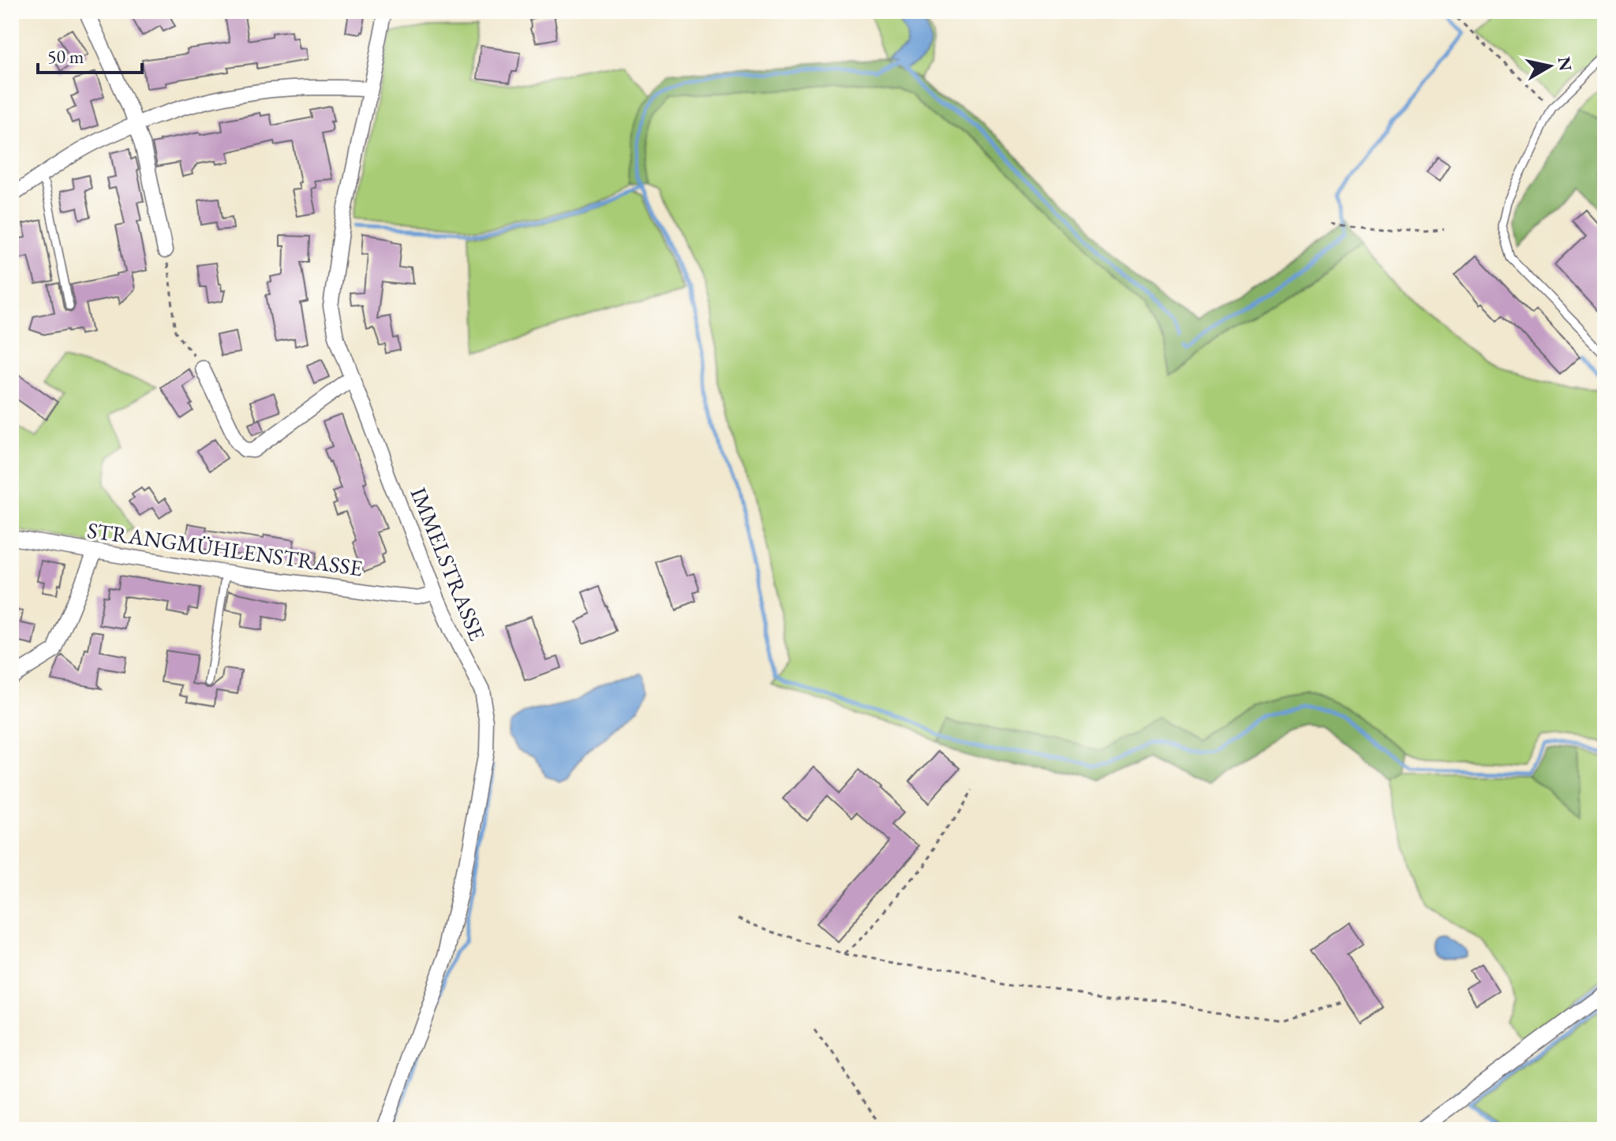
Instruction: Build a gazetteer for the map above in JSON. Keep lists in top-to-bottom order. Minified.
{"streets":{"street":["STRANGMÜHLENSTRASSE","IMMELSTRASSE"]},"crossings":[["STRANGMÜHLENSTRASSE","IMMELSTRASSE"]],"scale_bar":"50 m","north":"right"}
